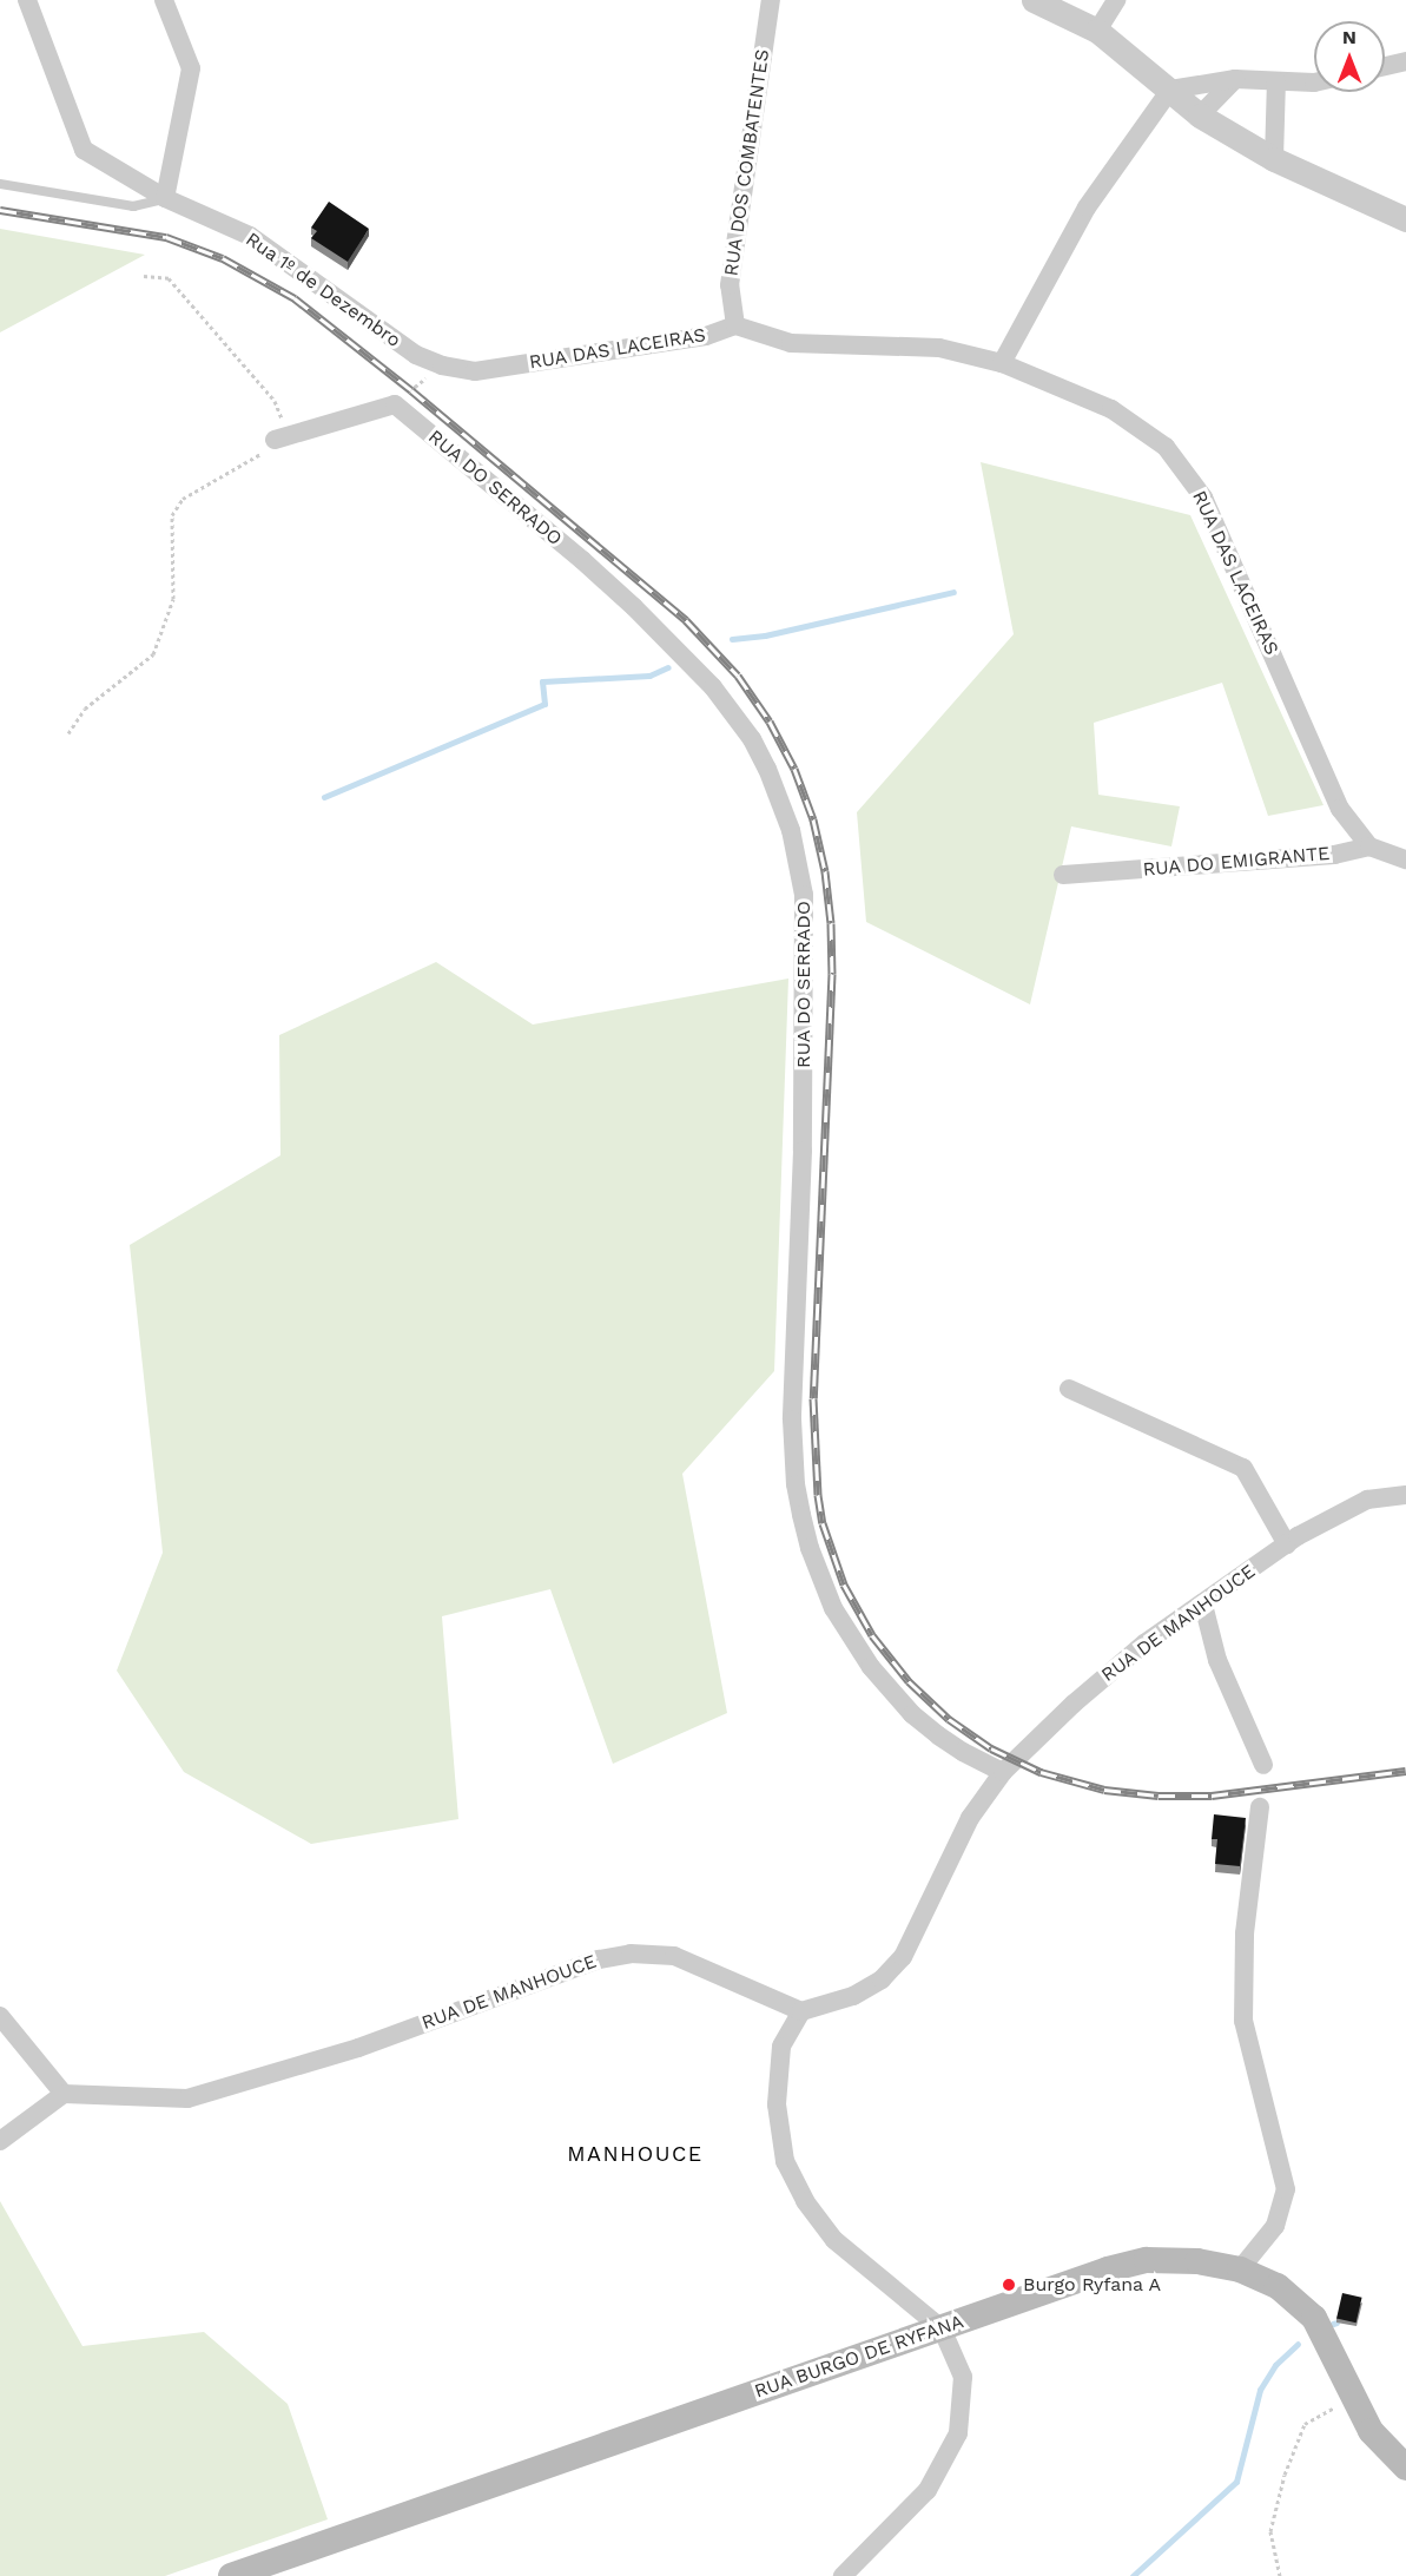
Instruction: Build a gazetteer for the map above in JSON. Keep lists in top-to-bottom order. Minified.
{"streets":{"main road":["RUA BURGO DE RYFANA"],"street":["RUA DOS COMBATENTES","Rua 1º de Dezembro","RUA DAS LACEIRAS","RUA DO SERRADO","RUA DO EMIGRANTE","RUA DE MANHOUCE"]},"crossings":[["RUA DOS COMBATENTES","RUA DAS LACEIRAS"],["Rua 1º de Dezembro","RUA DAS LACEIRAS"],["RUA DAS LACEIRAS","RUA DO EMIGRANTE"],["RUA DO SERRADO","RUA DE MANHOUCE"]],"districts":["MANHOUCE"],"places":["Burgo Ryfana A"],"north":"top"}
